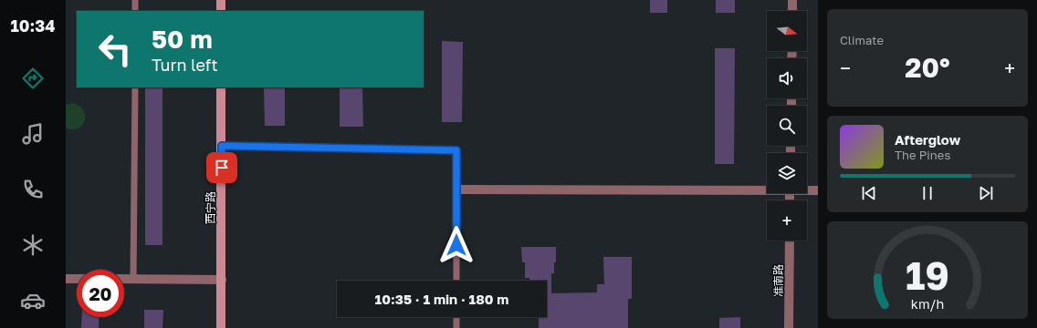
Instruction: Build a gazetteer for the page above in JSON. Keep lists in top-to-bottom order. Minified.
{"streets":{"street":["西宁路","准南路"]},"north":"right","page":{"tabs":"10:34","tile":"Climate","map_buttons":"+","turn":["50 m","Turn left"],"heat":["−","20°","+"],"song":["Afterglow","The Pines"],"limit":"20","trip":"10:35 · 1 min · 180 m","gauge":["19","km/h"]}}
